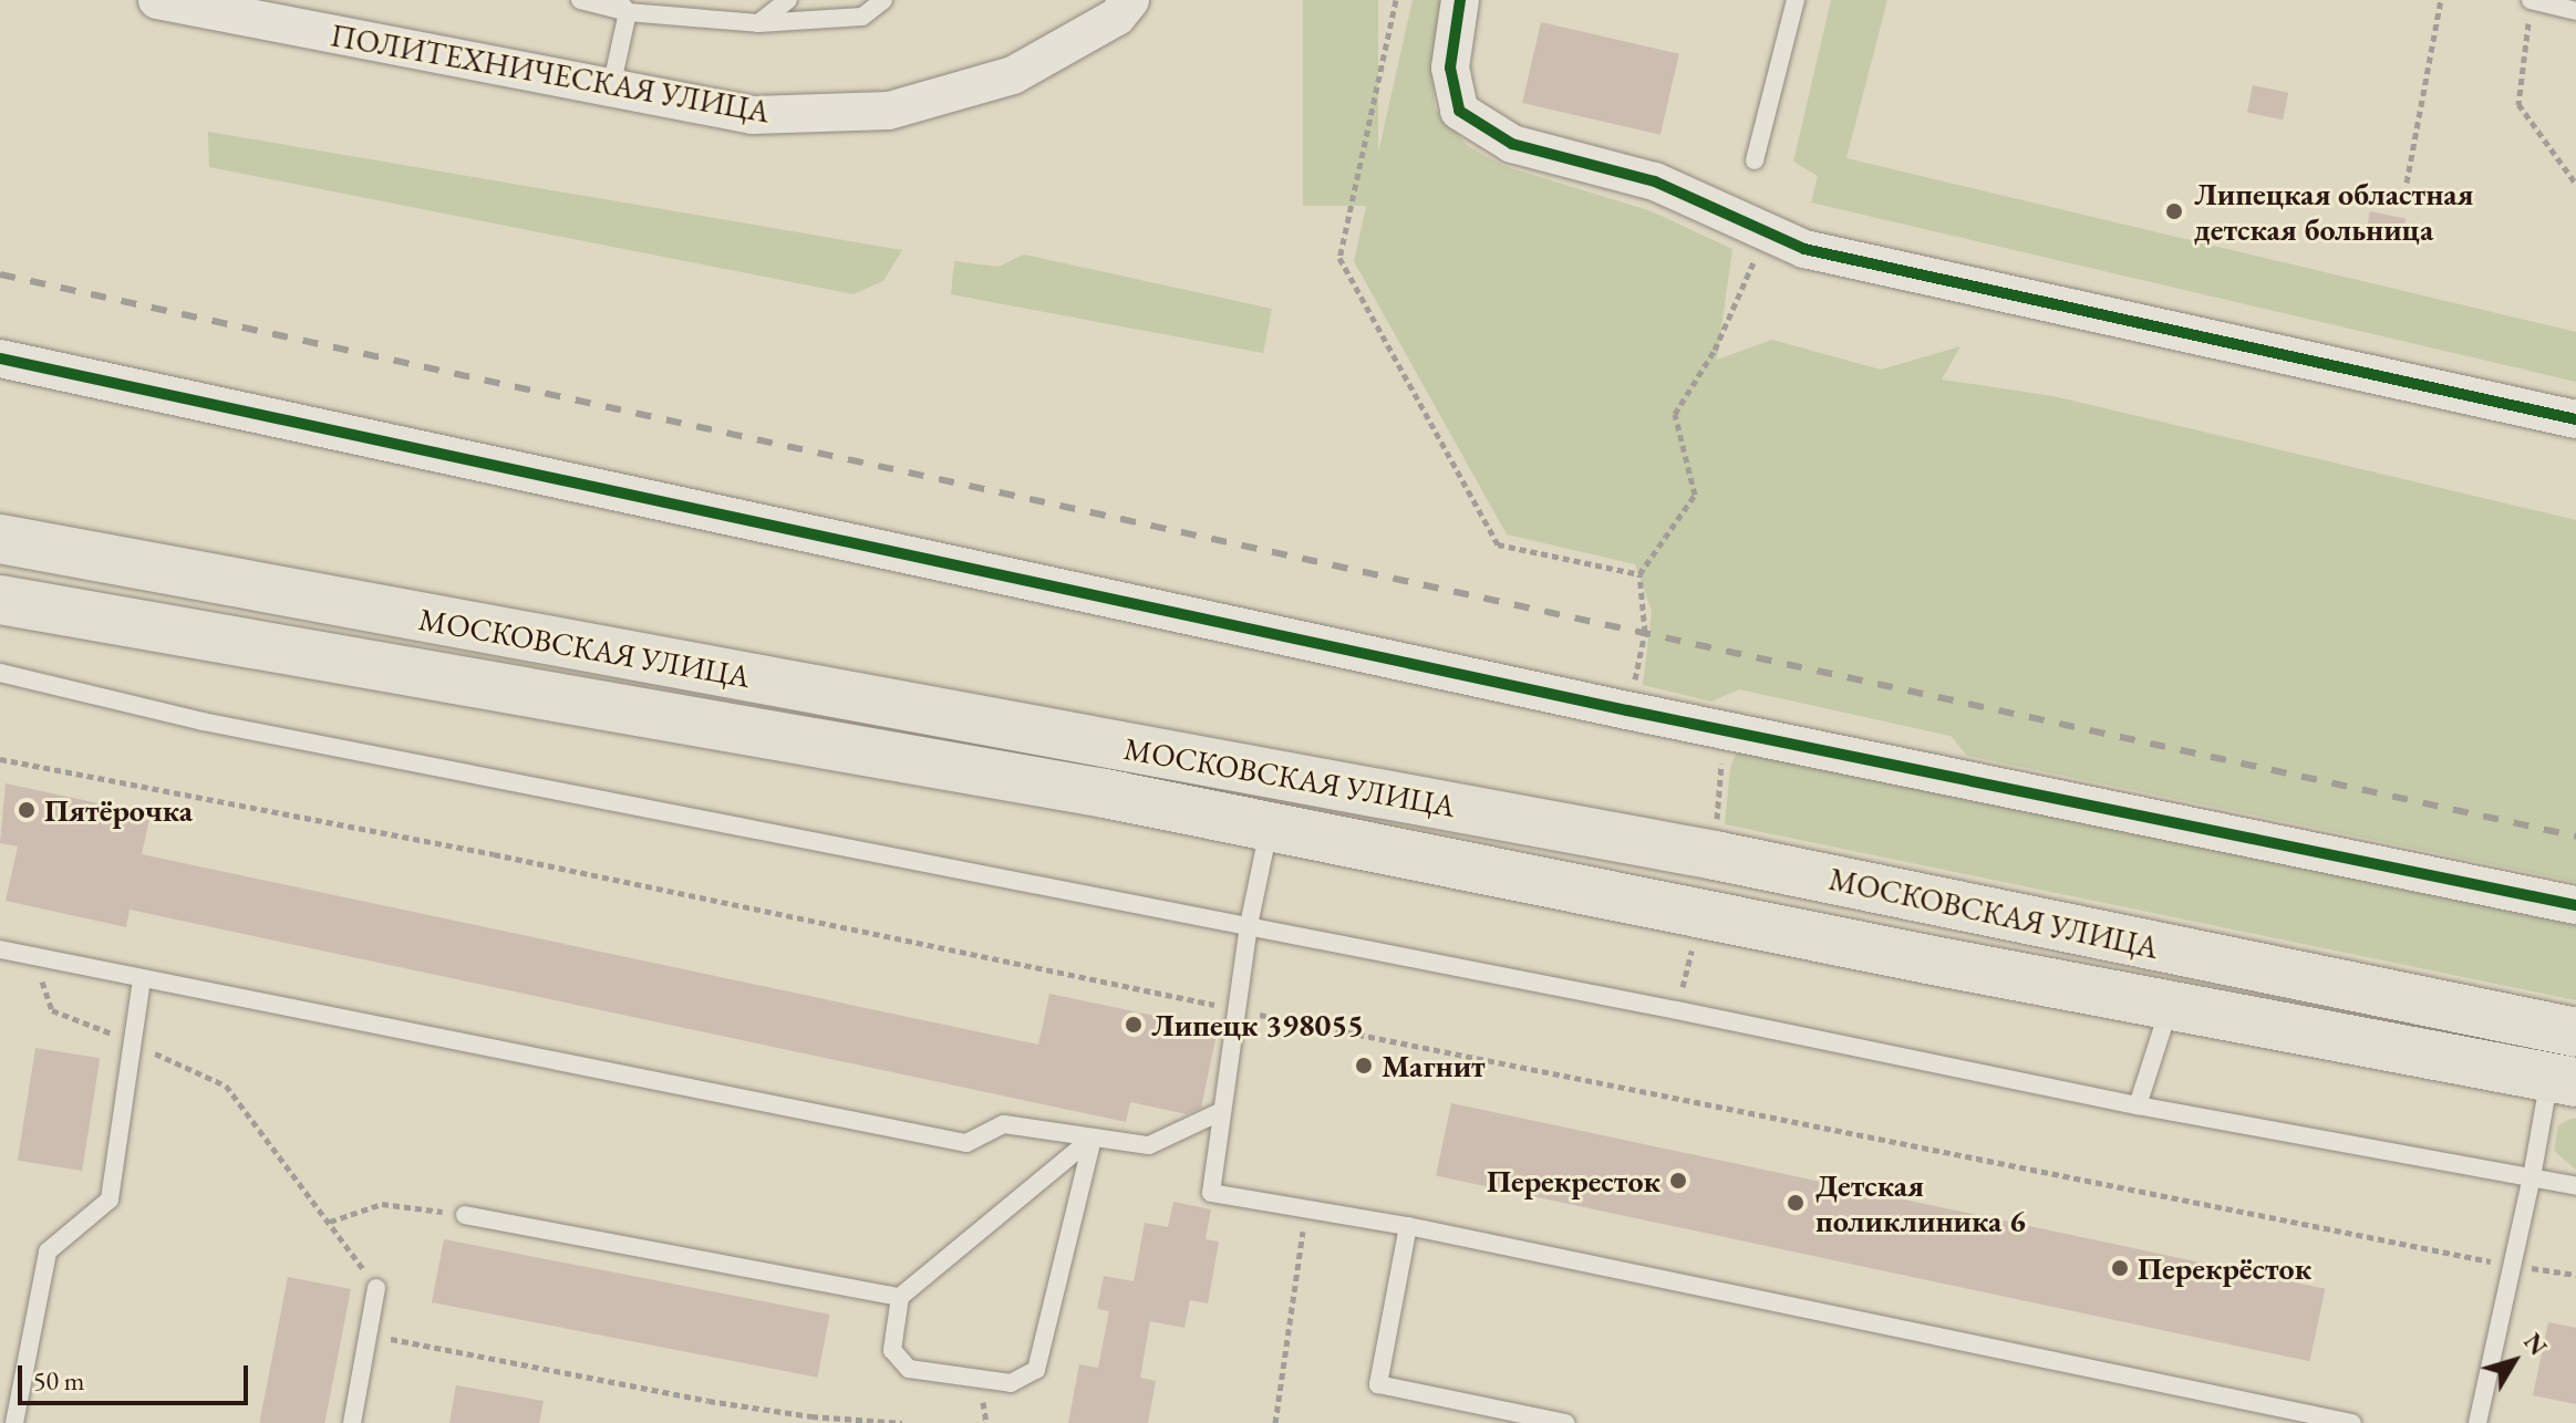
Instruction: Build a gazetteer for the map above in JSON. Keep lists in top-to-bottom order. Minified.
{"streets":{"main road":["МОСКОВСКАЯ УЛИЦА"],"street":["ПОЛИТЕХНИЧЕСКАЯ УЛИЦА"]},"places":["Липецкая областная детская больница","Пятёрочка","Липецк 398055","Магнит","Перекресток","Детская поликлиника 6","Перекрёсток"],"scale_bar":"50 m","north":"top right"}
